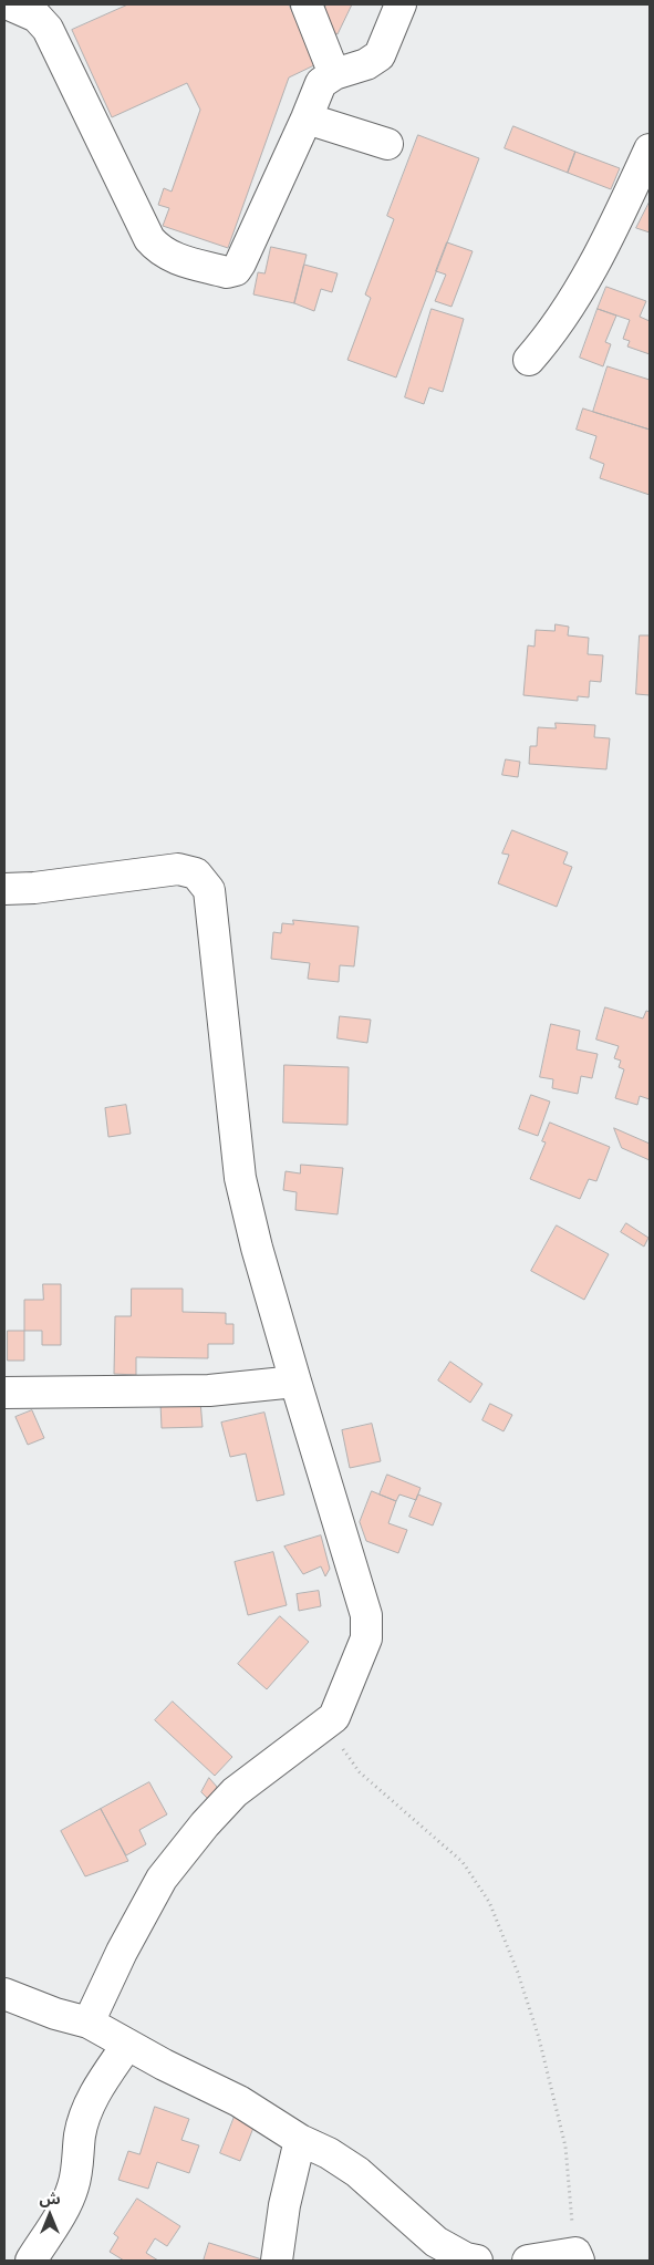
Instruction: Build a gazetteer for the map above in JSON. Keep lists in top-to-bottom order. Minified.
{"north":"top"}
